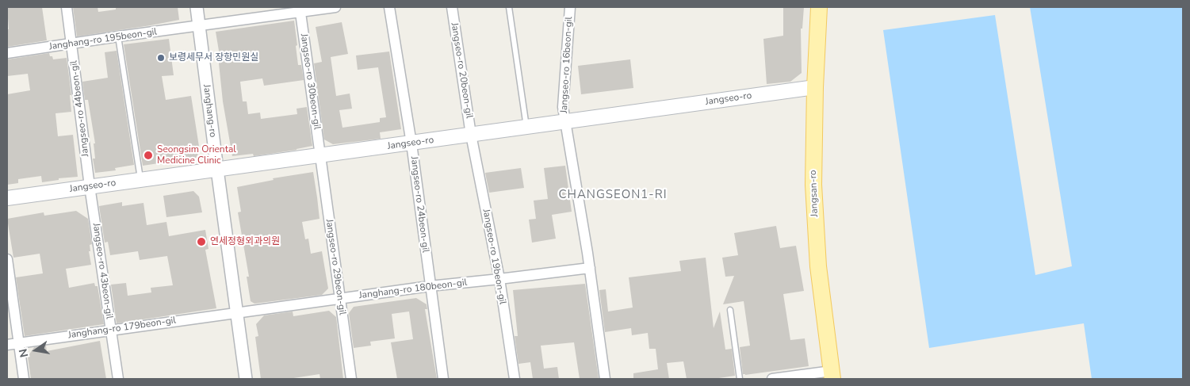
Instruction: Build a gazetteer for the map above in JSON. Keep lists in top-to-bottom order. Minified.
{"streets":{"main road":["Jangseo-ro","Jangsan-ro"],"street":["Janghang-ro 195beon-gil","Jangseo-ro 16beon-gil","Jangseo-ro 20beon-gil","Jangseo-ro 30beon-gil","Jangseo-ro 44beon-gil","Janghang-ro","Jangseo-ro 24beon-gil","Jangseo-ro 19beon-gil","Jangseo-ro 29beon-gil","Jangseo-ro 43beon-gil","Janghang-ro 180beon-gil","Janghang-ro 179beon-gil"]},"crossings":[["Janghang-ro 195beon-gil","Jangseo-ro 30beon-gil"],["Janghang-ro 195beon-gil","Jangseo-ro 44beon-gil"],["Janghang-ro 195beon-gil","Janghang-ro"],["Jangseo-ro 16beon-gil","Jangseo-ro"],["Jangseo-ro 16beon-gil","Janghang-ro 180beon-gil"],["Jangseo-ro 20beon-gil","Jangseo-ro"],["Jangseo-ro 20beon-gil","Jangseo-ro 19beon-gil"],["Jangseo-ro 30beon-gil","Jangseo-ro"],["Jangseo-ro 30beon-gil","Jangseo-ro 29beon-gil"],["Jangseo-ro","Jangseo-ro 44beon-gil"],["Jangseo-ro","Janghang-ro"],["Jangseo-ro","Jangsan-ro"],["Jangseo-ro","Jangseo-ro 24beon-gil"],["Jangseo-ro","Jangseo-ro 19beon-gil"],["Jangseo-ro","Jangseo-ro 29beon-gil"],["Jangseo-ro","Jangseo-ro 43beon-gil"],["Jangseo-ro 44beon-gil","Jangseo-ro 43beon-gil"],["Janghang-ro","Janghang-ro 180beon-gil"],["Janghang-ro","Janghang-ro 179beon-gil"],["Jangseo-ro 24beon-gil","Janghang-ro 180beon-gil"],["Jangseo-ro 19beon-gil","Janghang-ro 180beon-gil"],["Jangseo-ro 29beon-gil","Janghang-ro 180beon-gil"],["Jangseo-ro 43beon-gil","Janghang-ro 179beon-gil"],["Janghang-ro 180beon-gil","Janghang-ro 179beon-gil"]],"districts":["CHANGSEON1-RI"],"places":["보령세무서 장항민원실","Seongsim Oriental Medicine Clinic","연세정형외과의원"],"north":"left"}
